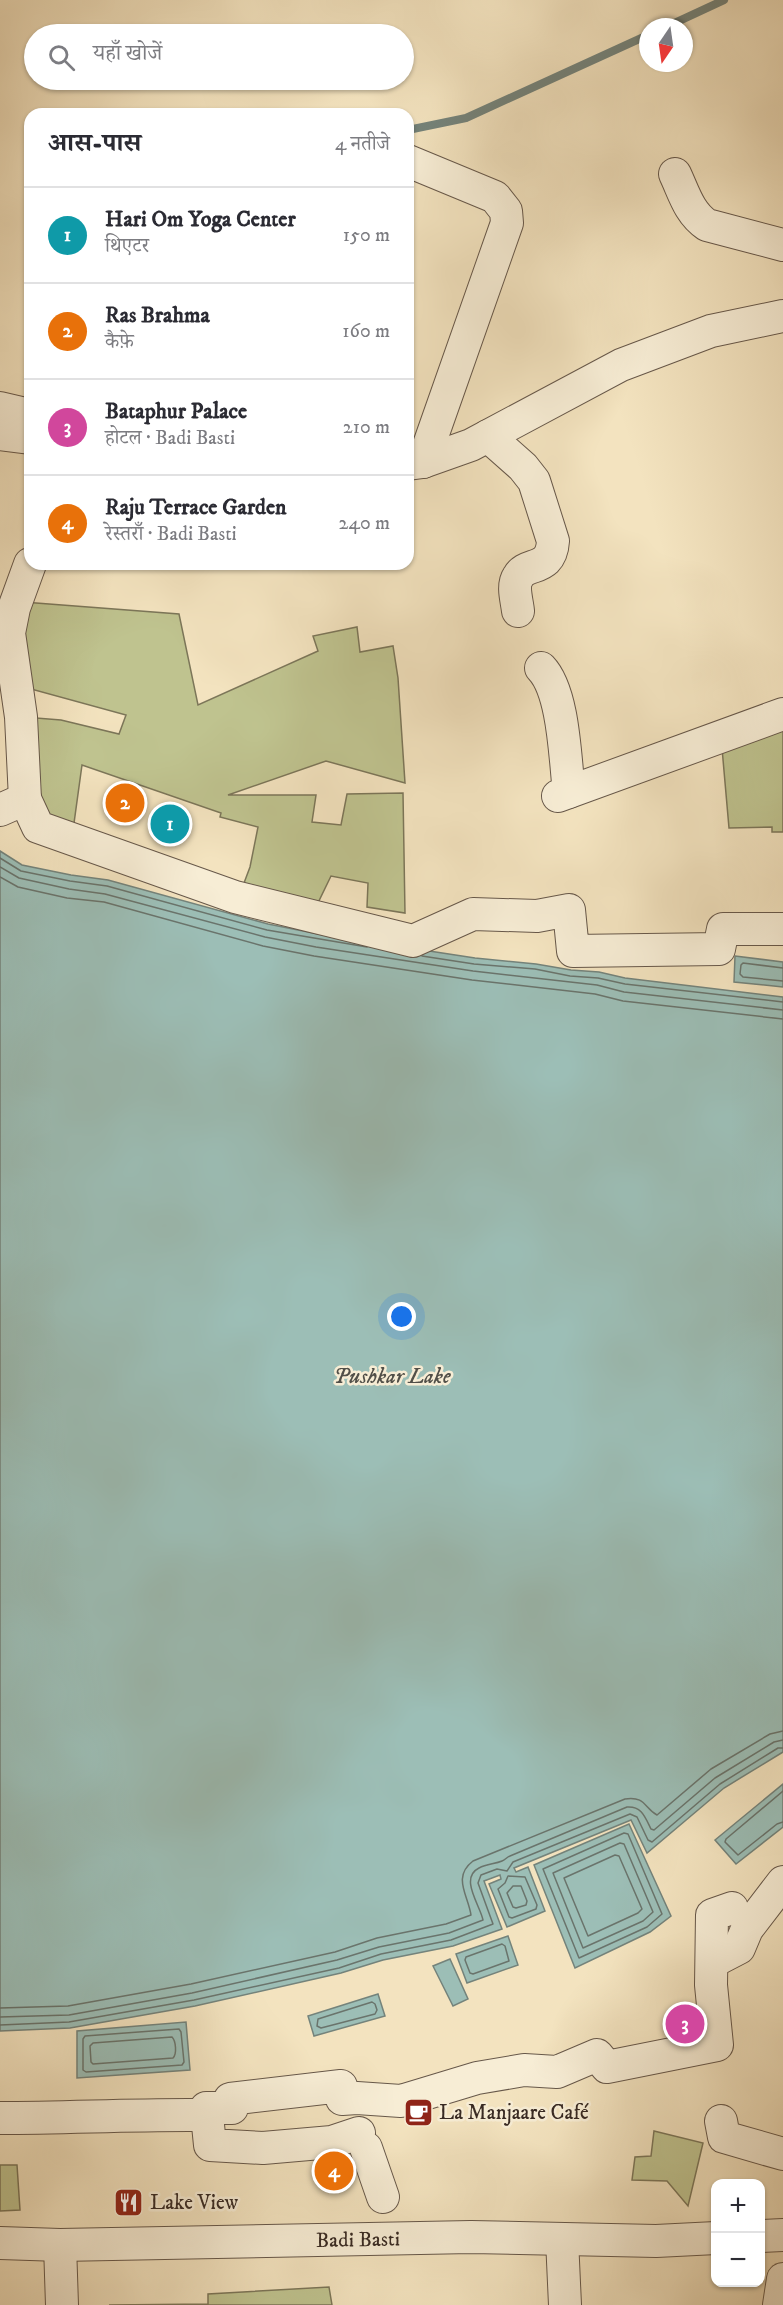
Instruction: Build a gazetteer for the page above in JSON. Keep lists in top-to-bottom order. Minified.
{"streets":{"street":["Badi Basti"]},"water":["Pushkar Lake"],"places":{"cafe":["La Manjaare Café"],"restaurant":["Lake View"]},"north":"bottom","page":{"search":"यहाँ खोजें","heading":["आस-पास","4 नतीजे"],"list":[{"mark":"1","name":"Hari Om Yoga Center","note":"थिएटर","value":"150 m"},{"mark":"2","name":"Ras Brahma","note":"कैफ़े","value":"160 m"},{"mark":"3","name":"Bataphur Palace","note":"होटल · Badi Basti","value":"210 m"},{"mark":"4","name":"Raju Terrace Garden","note":"रेस्तराँ · Badi Basti","value":"240 m"}],"pins":["2","1","3","4"],"map_buttons":["+","−"]}}
